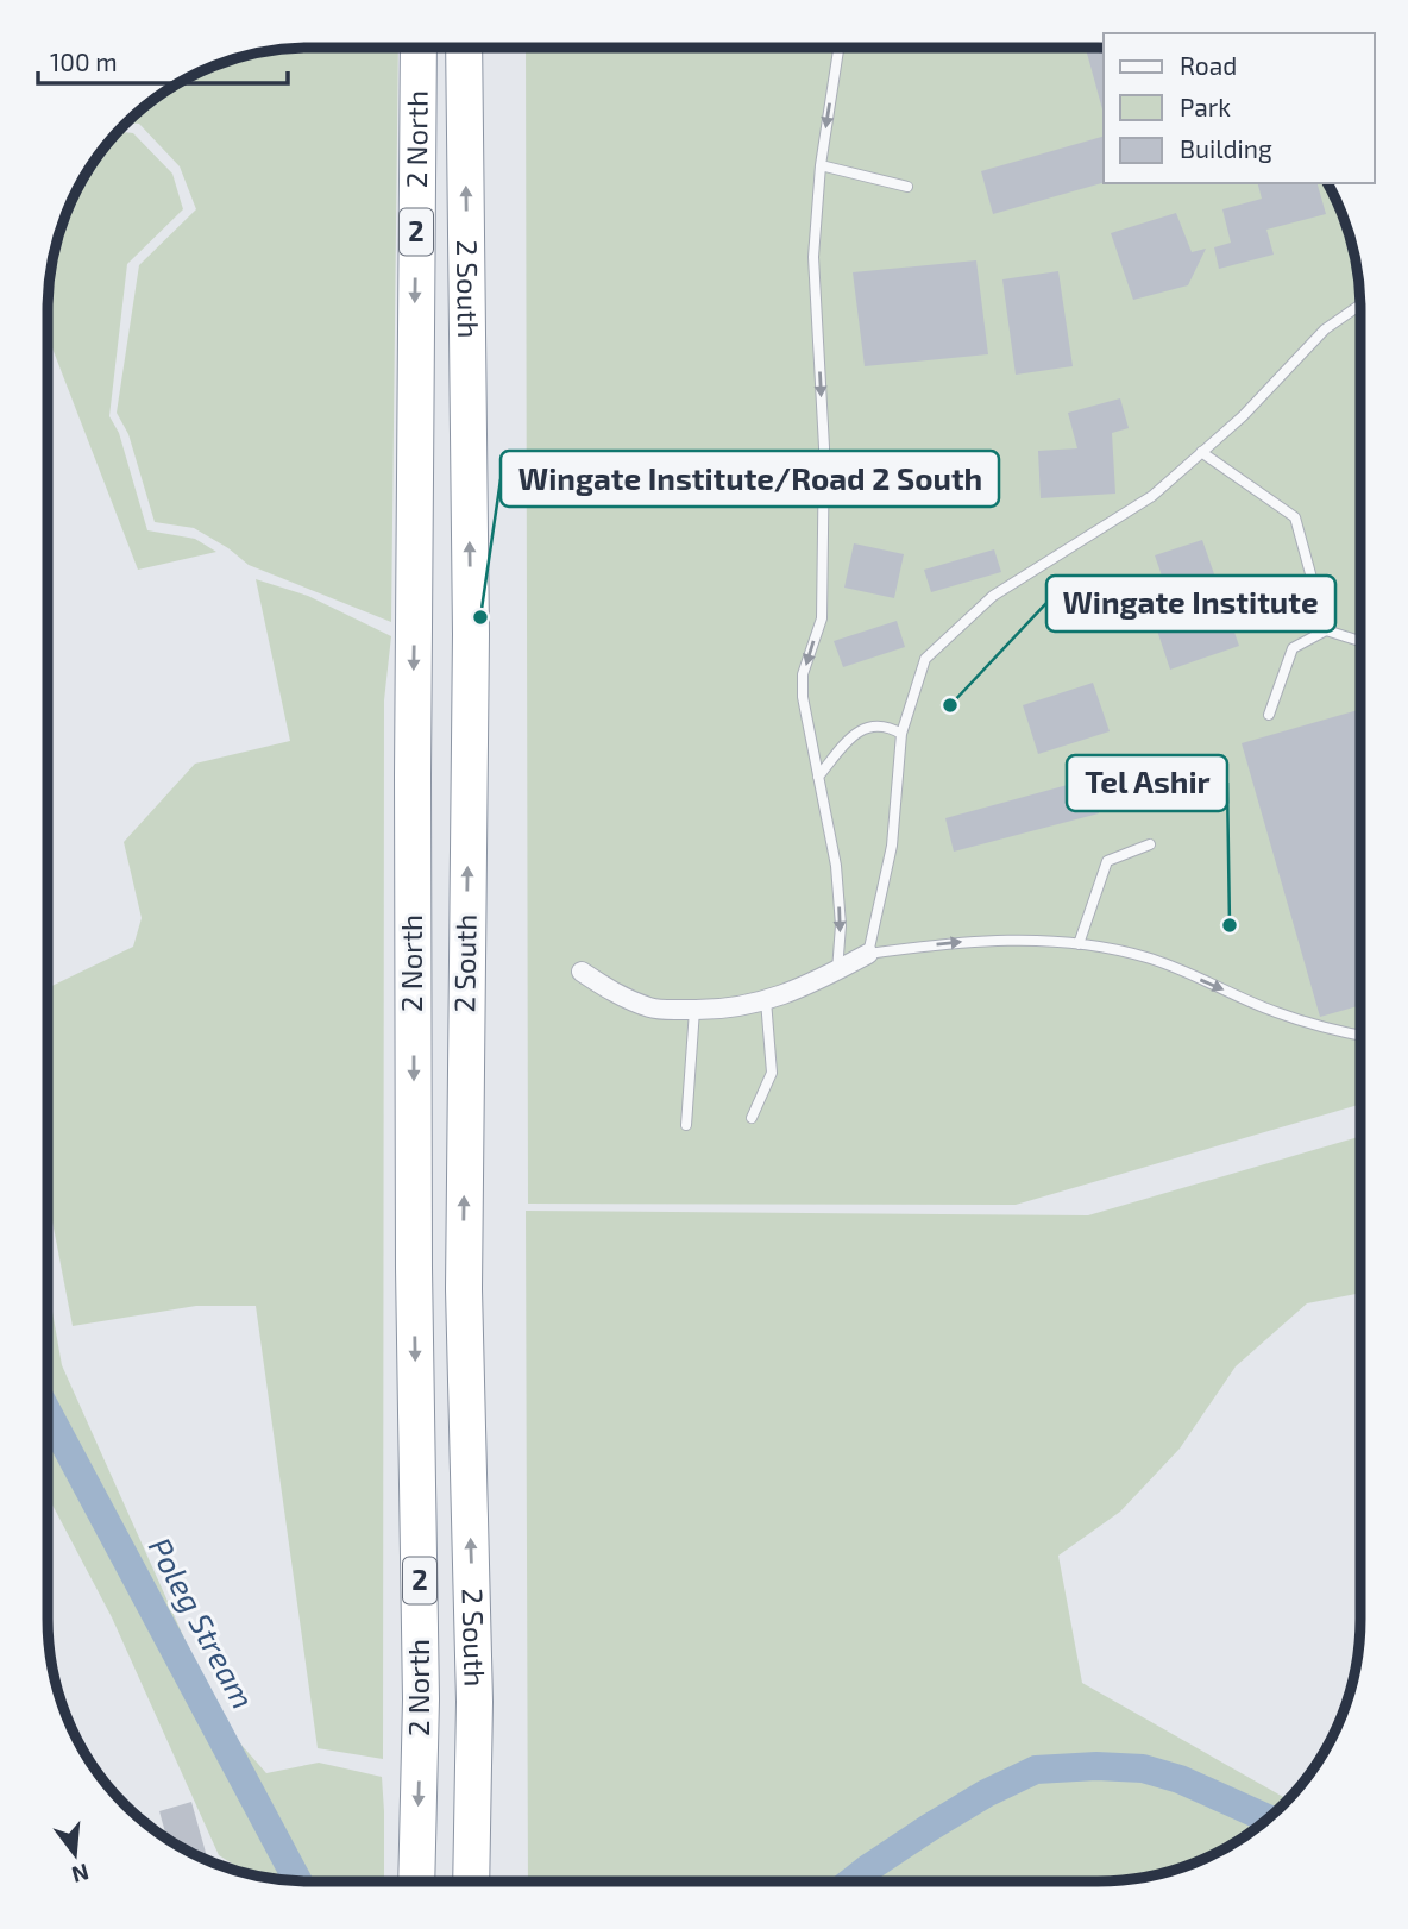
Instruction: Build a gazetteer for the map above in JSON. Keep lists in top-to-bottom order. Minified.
{"streets":{"highway":["2 North","2","2 South"]},"one_way":["2 North","2 South"],"water":["Poleg Stream"],"places":["Wingate Institute/Road 2 South","Wingate Institute","Tel Ashir"],"legend":["Road","Park","Building"],"scale_bar":"100 m","north":"bottom"}
